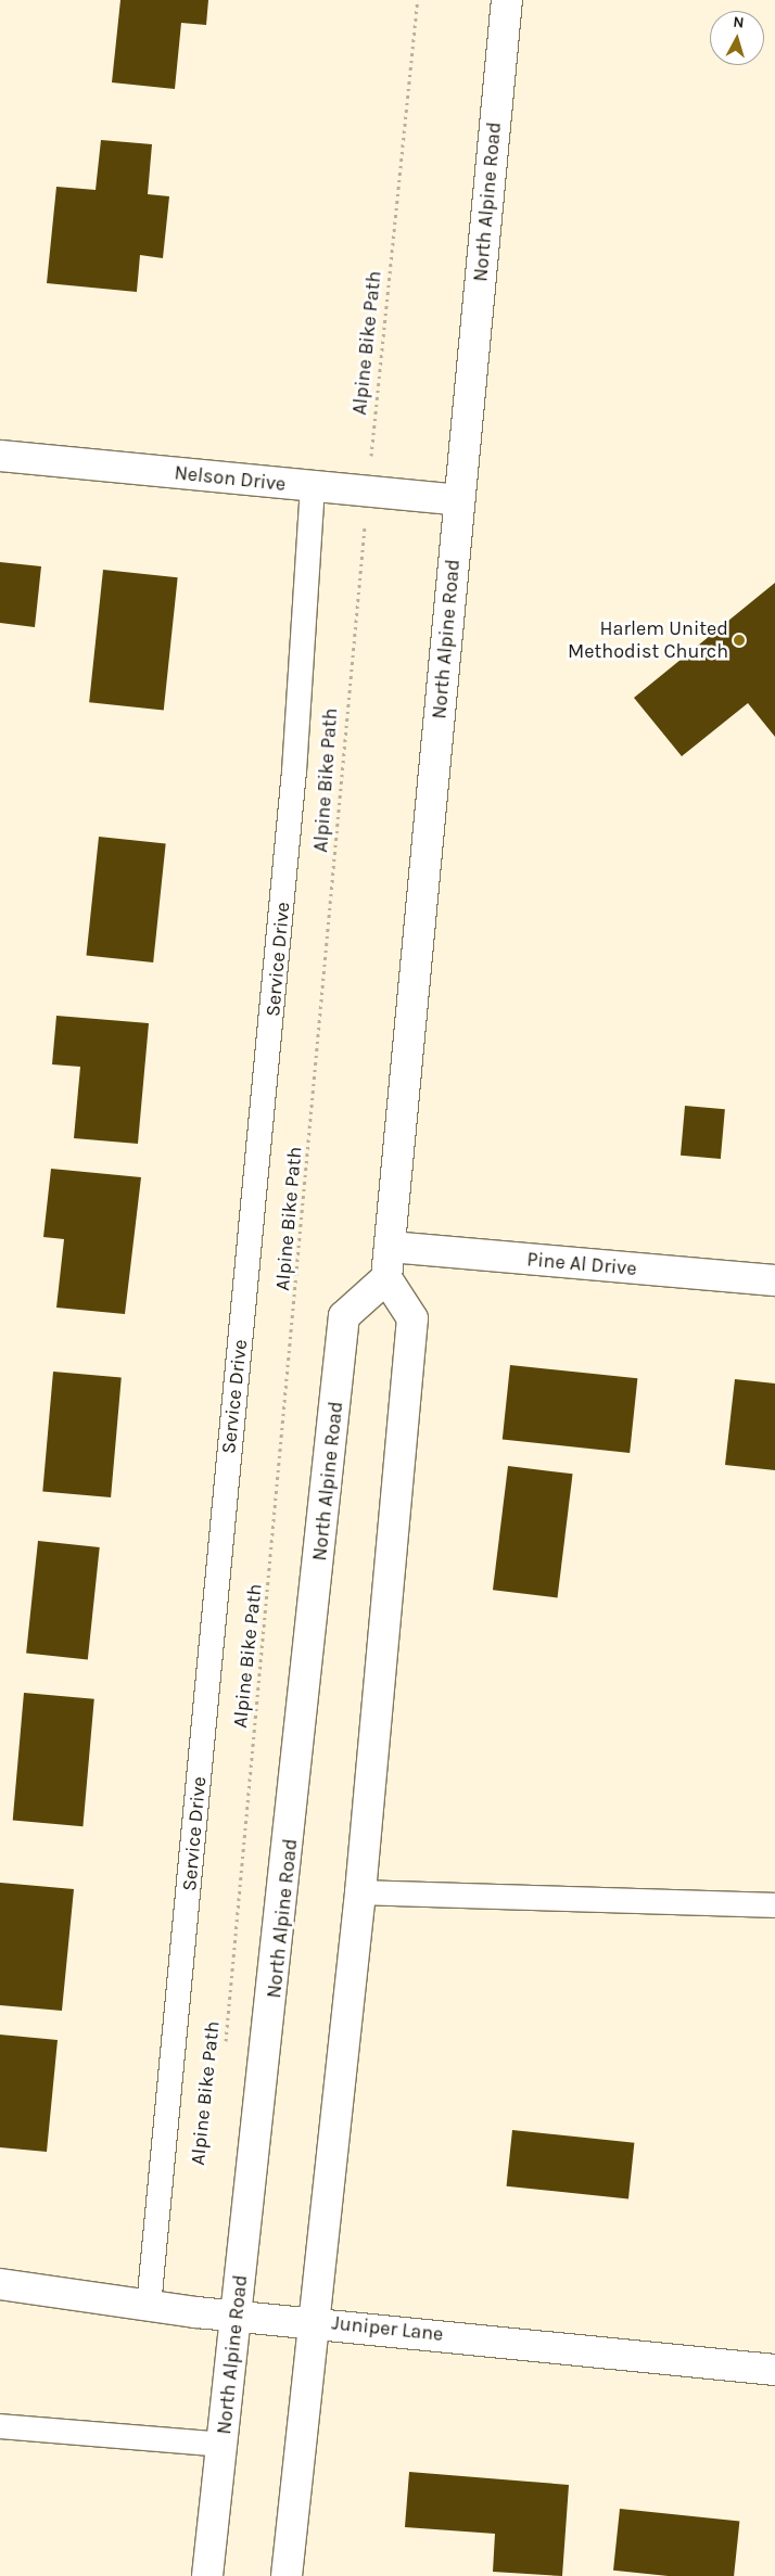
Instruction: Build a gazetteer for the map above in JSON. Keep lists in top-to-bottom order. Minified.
{"streets":{"main road":["North Alpine Road","Nelson Drive","Pine Al Drive","Juniper Lane"],"lane":["Service Drive"],"path":["Alpine Bike Path"]},"crossings":[["North Alpine Road","Nelson Drive"],["North Alpine Road","Pine Al Drive"],["North Alpine Road","Juniper Lane"],["Alpine Bike Path","Nelson Drive"],["Nelson Drive","Service Drive"],["Service Drive","Juniper Lane"]],"places":["Harlem United Methodist Church"],"north":"top"}
